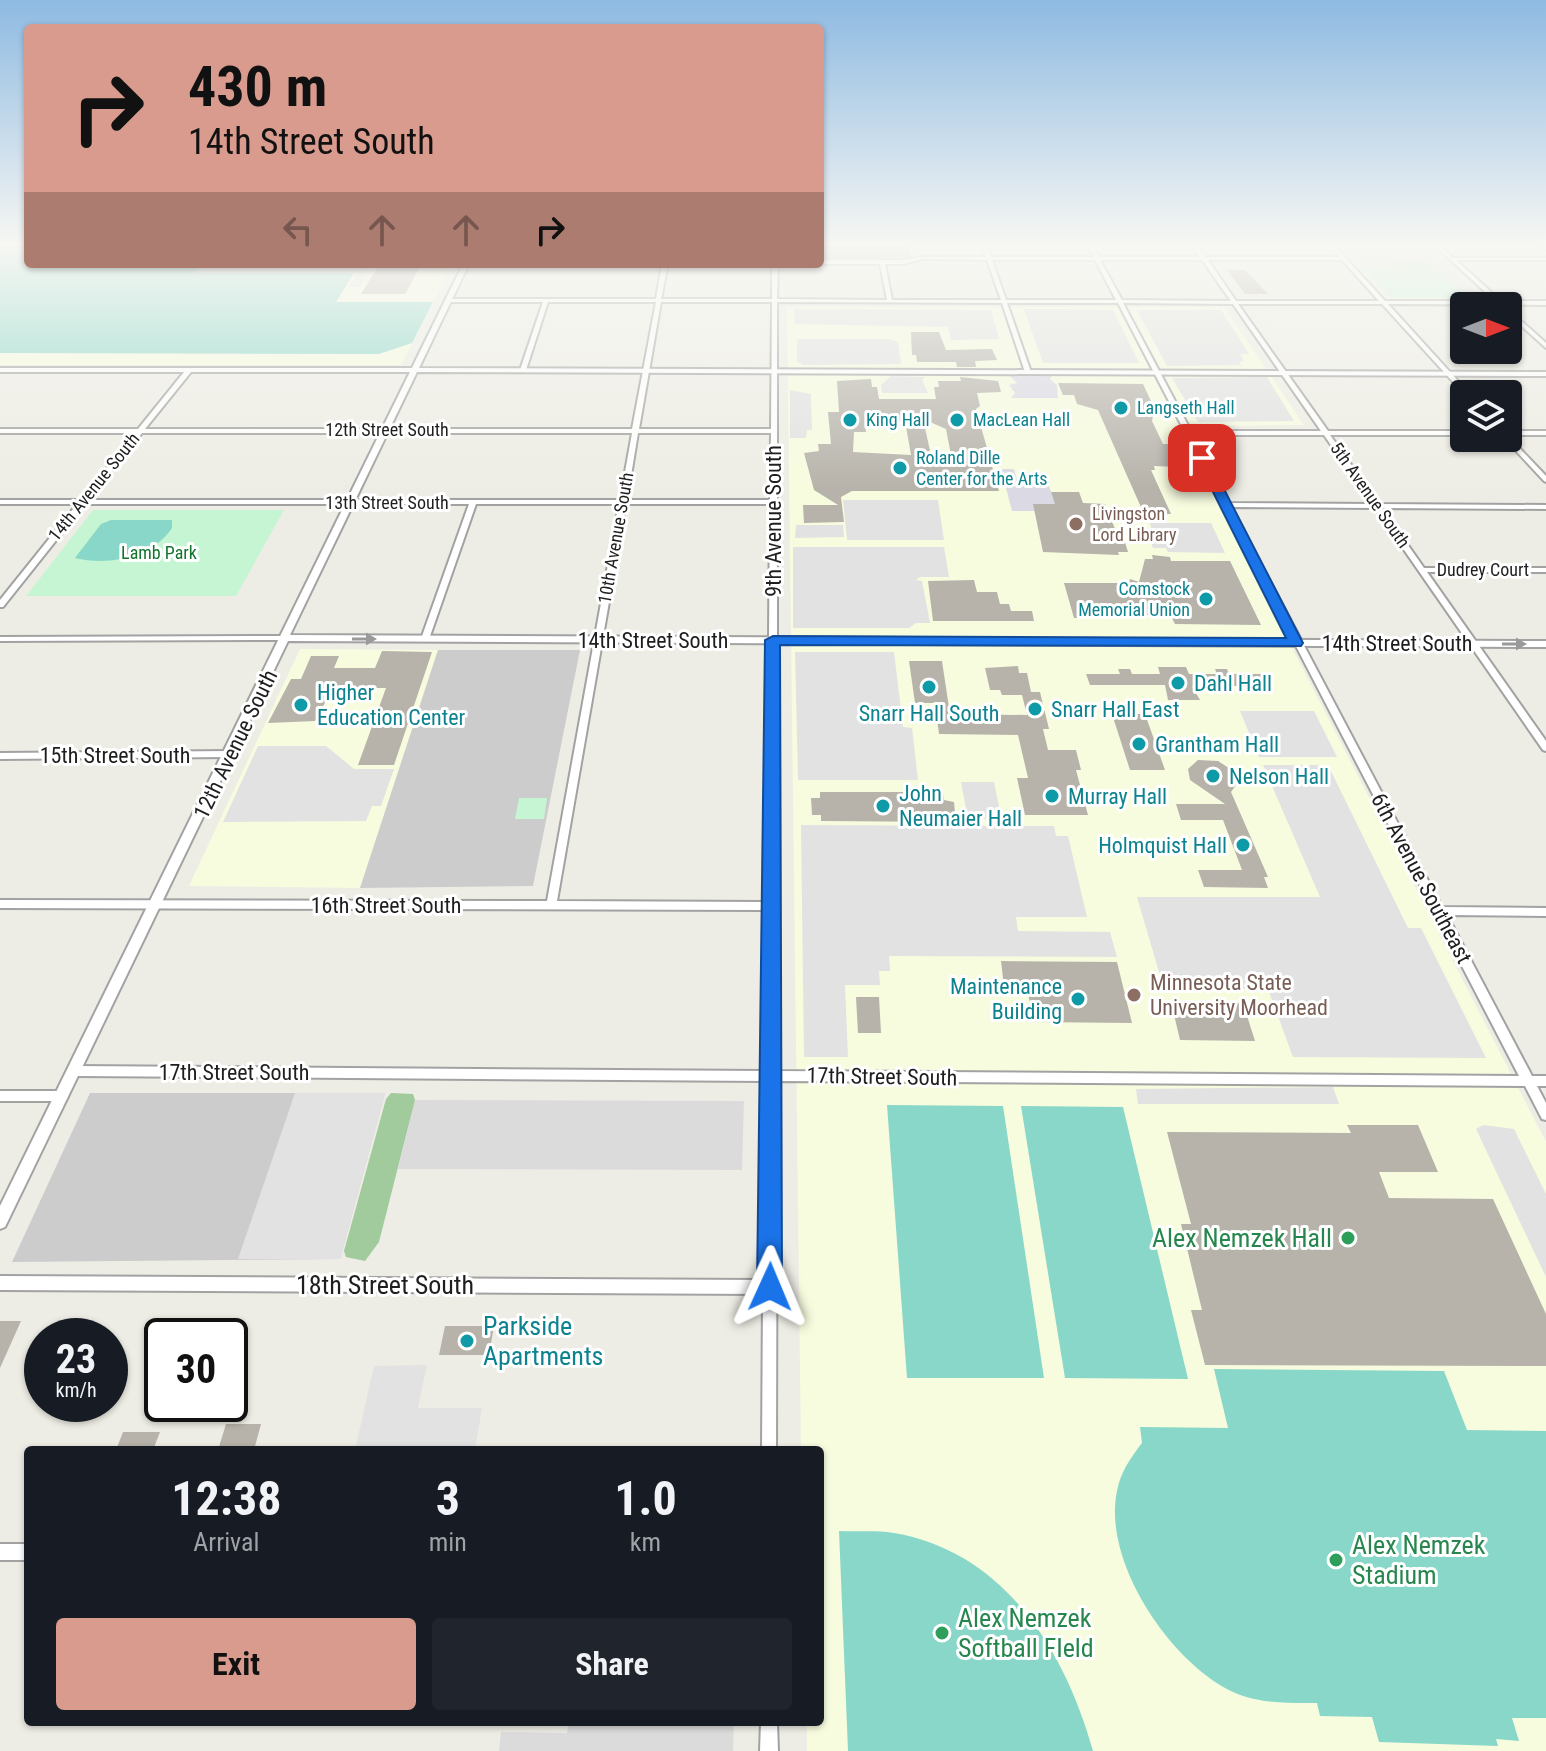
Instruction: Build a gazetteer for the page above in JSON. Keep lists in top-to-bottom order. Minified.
{"streets":{"street":["12th Street South","14th Avenue South","5th Avenue South","13th Street South","9th Avenue South","10th Avenue South","Dudrey Court","14th Street South","12th Avenue South","15th Street South","6th Avenue Southeast","16th Street South","17th Street South","18th Street South"]},"crossings":[["12th Street South","14th Avenue South"],["12th Street South","9th Avenue South"],["12th Street South","10th Avenue South"],["12th Street South","12th Avenue South"],["14th Avenue South","13th Street South"],["5th Avenue South","Dudrey Court"],["5th Avenue South","14th Street South"],["13th Street South","9th Avenue South"],["13th Street South","10th Avenue South"],["13th Street South","12th Avenue South"],["9th Avenue South","14th Street South"],["9th Avenue South","16th Street South"],["9th Avenue South","17th Street South"],["9th Avenue South","18th Street South"],["10th Avenue South","14th Street South"],["10th Avenue South","16th Street South"],["14th Street South","12th Avenue South"],["14th Street South","6th Avenue Southeast"],["12th Avenue South","15th Street South"],["12th Avenue South","16th Street South"],["12th Avenue South","17th Street South"],["6th Avenue Southeast","17th Street South"]],"parks":["Lamb Park"],"places":["Langseth Hall","King Hall","MacLean Hall","Roland Dille Center for the Arts","Livingston Lord Library","Comstock Memorial Union","Dahl Hall","Snarr Hall South","Higher Education Center","Snarr Hall East","Grantham Hall","Nelson Hall","Murray Hall","John Neumaier Hall","Holmquist Hall","Minnesota State University Moorhead","Maintenance Building","Alex Nemzek Hall","Parkside Apartments","Alex Nemzek Stadium","Alex Nemzek Softball FIeld"],"north":"right","page":{"turn":["430 m","14th Street South"],"speed":"23 km/h","limit":"30","eta":["12:38","Arrival","3","min","1.0","km"],"buttons":["Exit","Share"]}}
